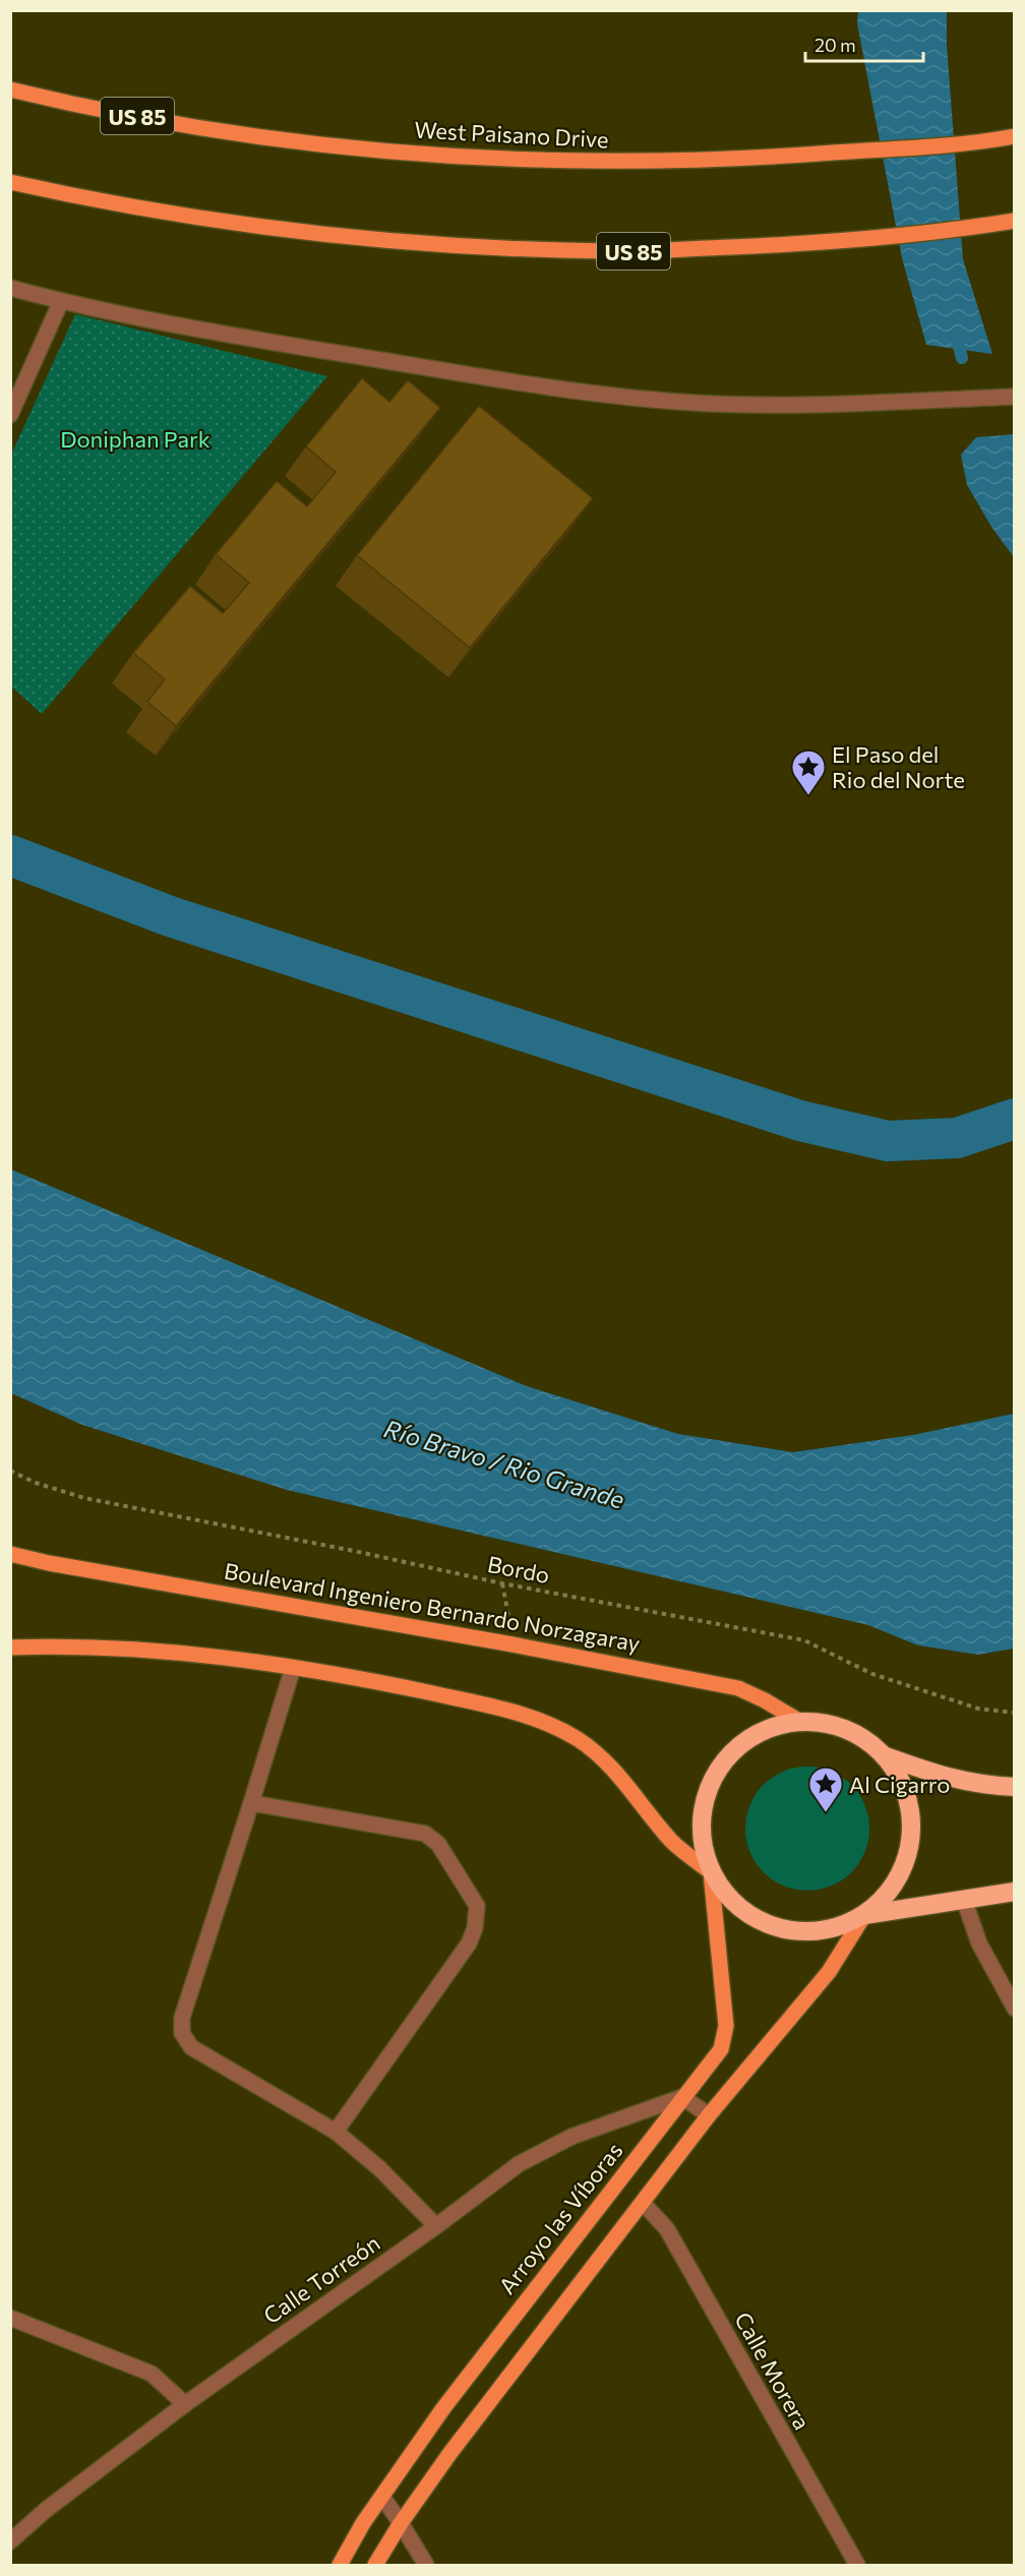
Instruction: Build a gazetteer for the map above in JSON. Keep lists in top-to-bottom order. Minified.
{"streets":{"main road":["US 85","West Paisano Drive","Boulevard Ingeniero Bernardo Norzagaray","Arroyo las Víboras"],"street":["Calle Torreón","Calle Morera"],"path":["Bordo"]},"crossings":[["Boulevard Ingeniero Bernardo Norzagaray","Arroyo las Víboras"],["Arroyo las Víboras","Calle Torreón"]],"water":["Río Bravo / Rio Grande"],"parks":["Doniphan Park"],"places":{"place":["El Paso del Rio del Norte","Al Cigarro"]},"scale_bar":"20 m"}
